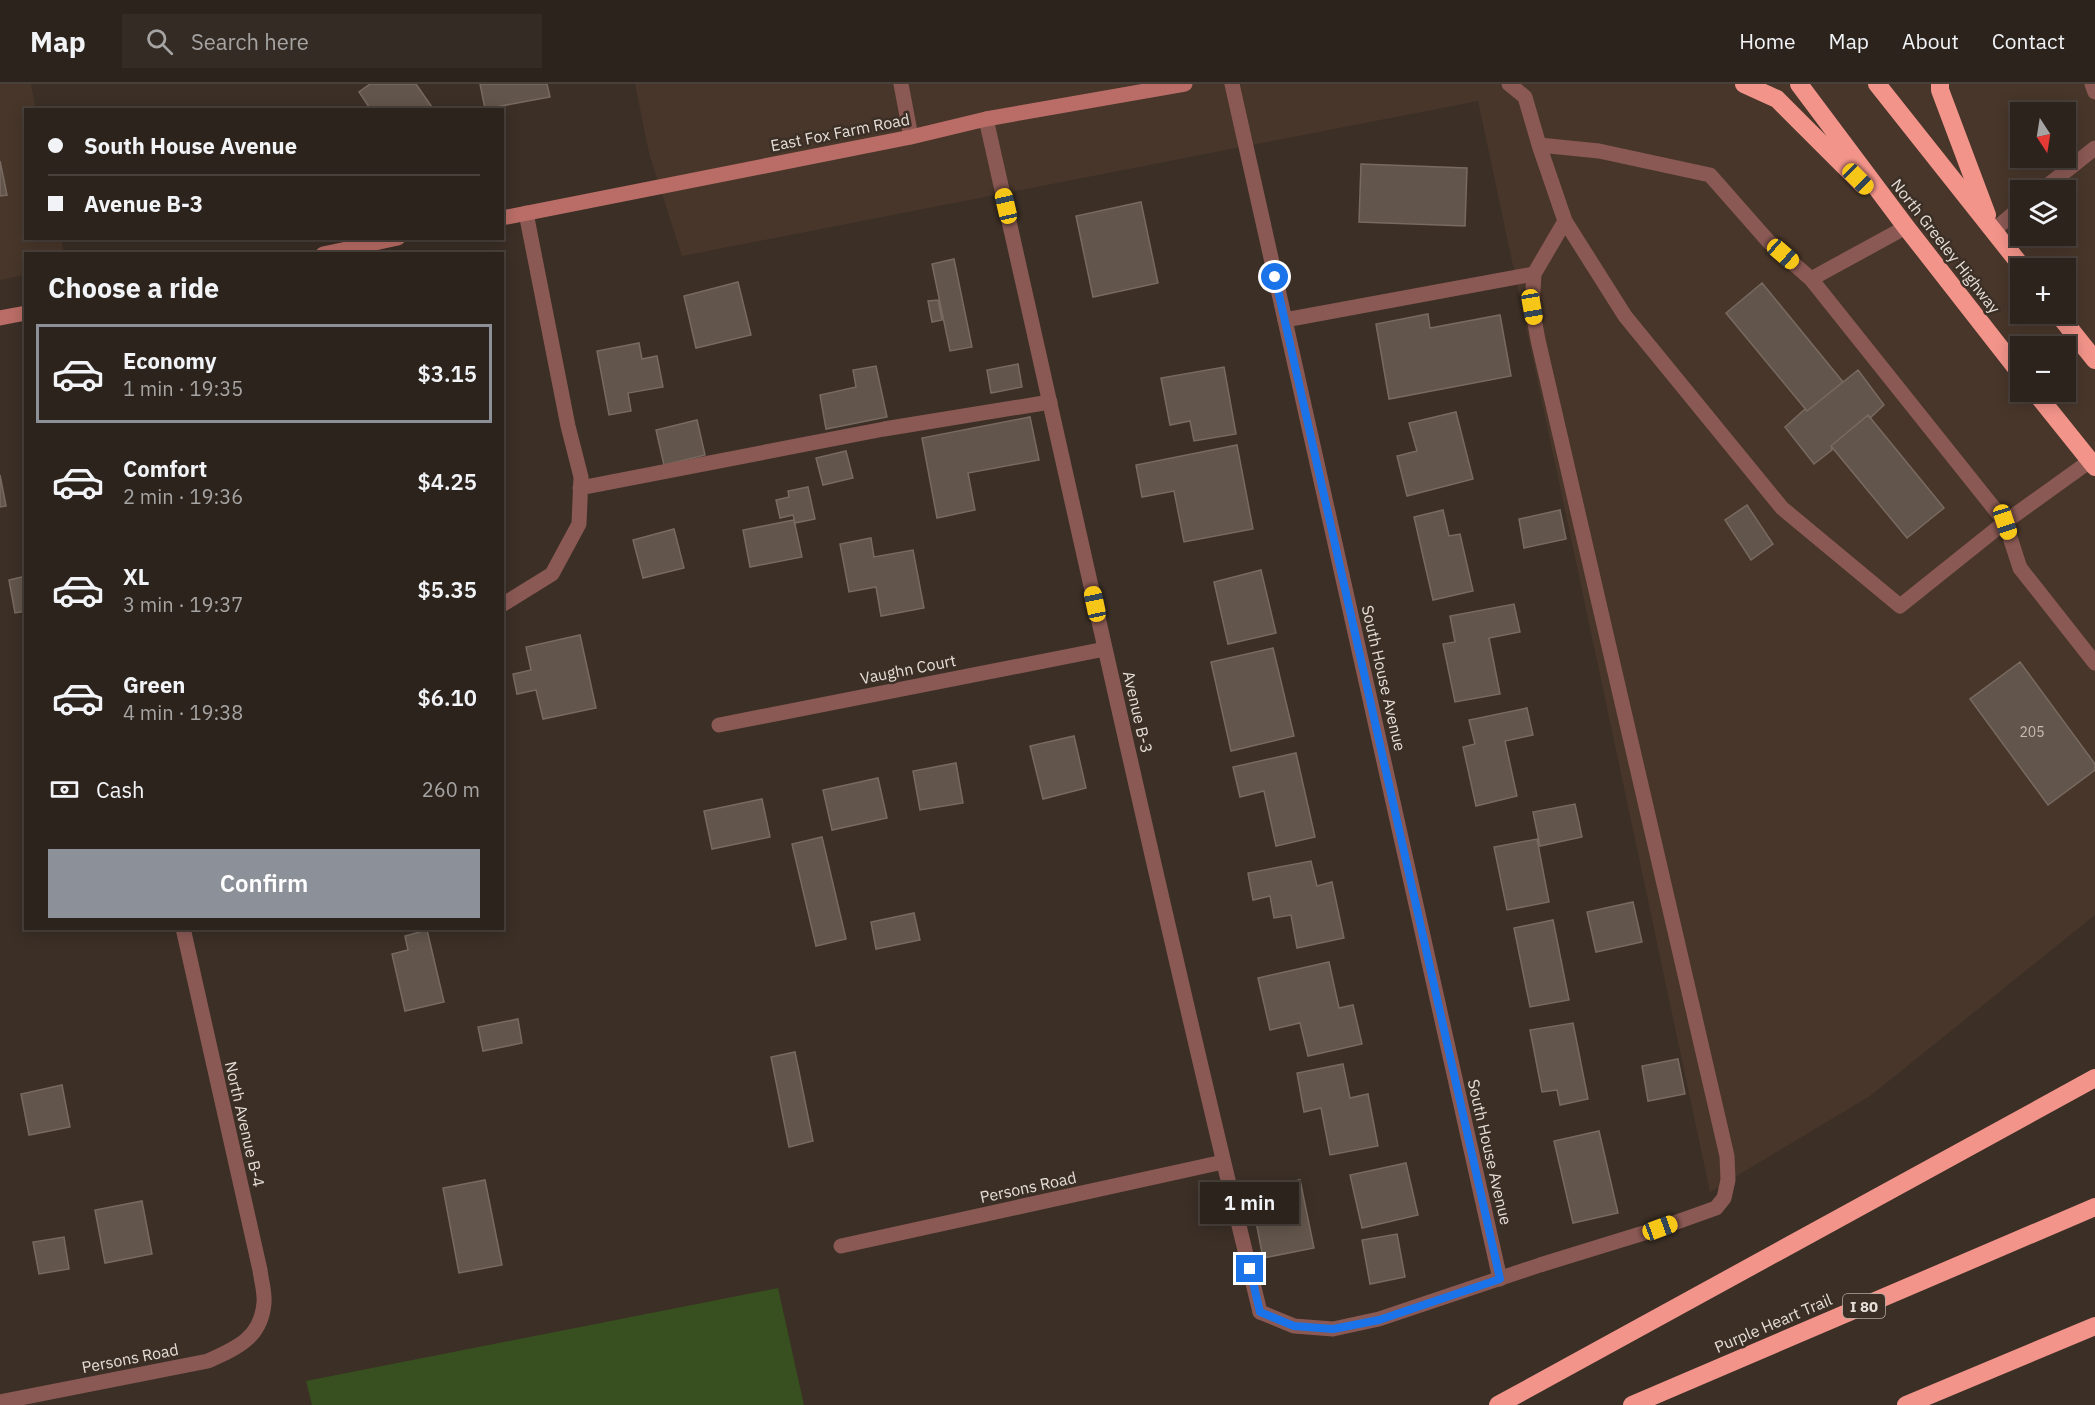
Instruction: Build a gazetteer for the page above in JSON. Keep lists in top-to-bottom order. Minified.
{"streets":{"highway":["North Greeley Highway","I 80","Purple Heart Trail"],"main road":["East Fox Farm Road"],"street":["Vaughn Court","South House Avenue","Avenue B-3","North Avenue B-4","Persons Road"]},"crossings":[["East Fox Farm Road","Avenue B-3"],["Vaughn Court","Avenue B-3"],["South House Avenue","Avenue B-3"],["Avenue B-3","Persons Road"],["North Avenue B-4","Persons Road"]],"house_numbers":["205"],"north":"bottom","page":{"header":"Map","search":"Search here","nav":["Home","Map","About","Contact"],"map_buttons":["+","−"],"banner":["South House Avenue","Avenue B-3"],"heading":"Choose a ride","list":[{"name":"Economy","note":"1 min · 19:35","value":"$3.15"},{"name":"Comfort","note":"2 min · 19:36","value":"$4.25"},{"name":"XL","note":"3 min · 19:37","value":"$5.35"},{"name":"Green","note":"4 min · 19:38","value":"$6.10"}],"pay":["Cash","260 m"],"buttons":"Confirm","bubble":"1 min"}}
